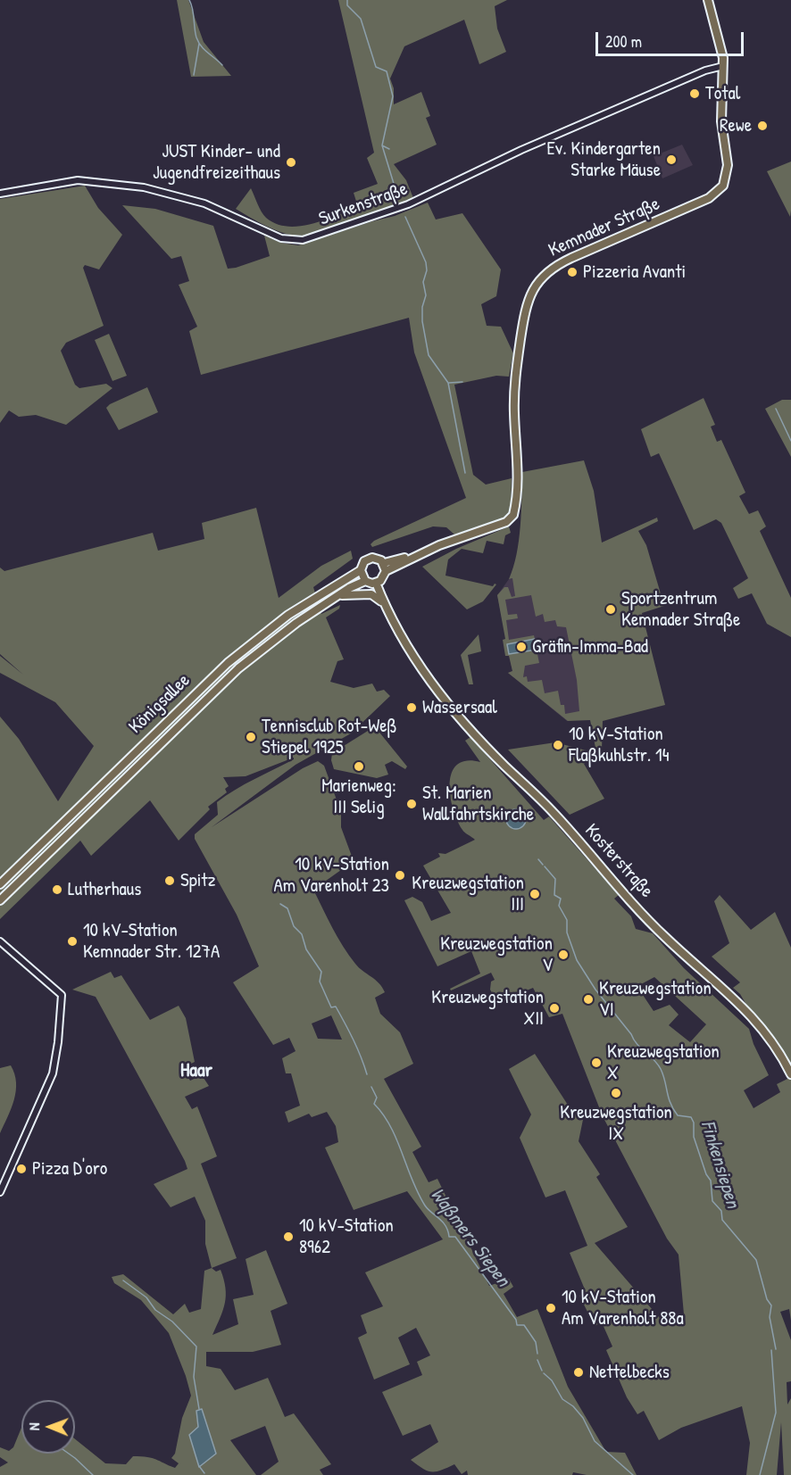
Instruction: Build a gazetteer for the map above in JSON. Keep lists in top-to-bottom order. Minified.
{"streets":{"main road":["Kemnader Straße","Königsallee","Kosterstraße"],"street":["Surkenstraße"]},"crossings":[["Surkenstraße","Kemnader Straße"],["Kemnader Straße","Königsallee"]],"districts":["Haar"],"water":["Finkensiepen","Waßmers Siepen"],"places":["Total","Rewe","Ev. Kindergarten Starke Mäuse","JUST Kinder- und Jugendfreizeithaus","Pizzeria Avanti","Sportzentrum Kemnader Straße","Gräfin-Imma-Bad","Wassersaal","Tennisclub Rot-Weß Stiepel 1925","10 kV-Station Flaßkuhlstr. 14","Marienweg: III Selig","St. Marien Wallfahrtskirche","10 kV-Station Am Varenholt 23","Spitz","Lutherhaus","Kreuzwegstation III","10 kV-Station Kemnader Str. 127A","Kreuzwegstation V","Kreuzwegstation VI","Kreuzwegstation XII","Kreuzwegstation X","Kreuzwegstation IX","Pizza D'oro","10 kV-Station 8962","10 kV-Station Am Varenholt 88a","Nettelbecks"],"scale_bar":"200 m","north":"left"}
